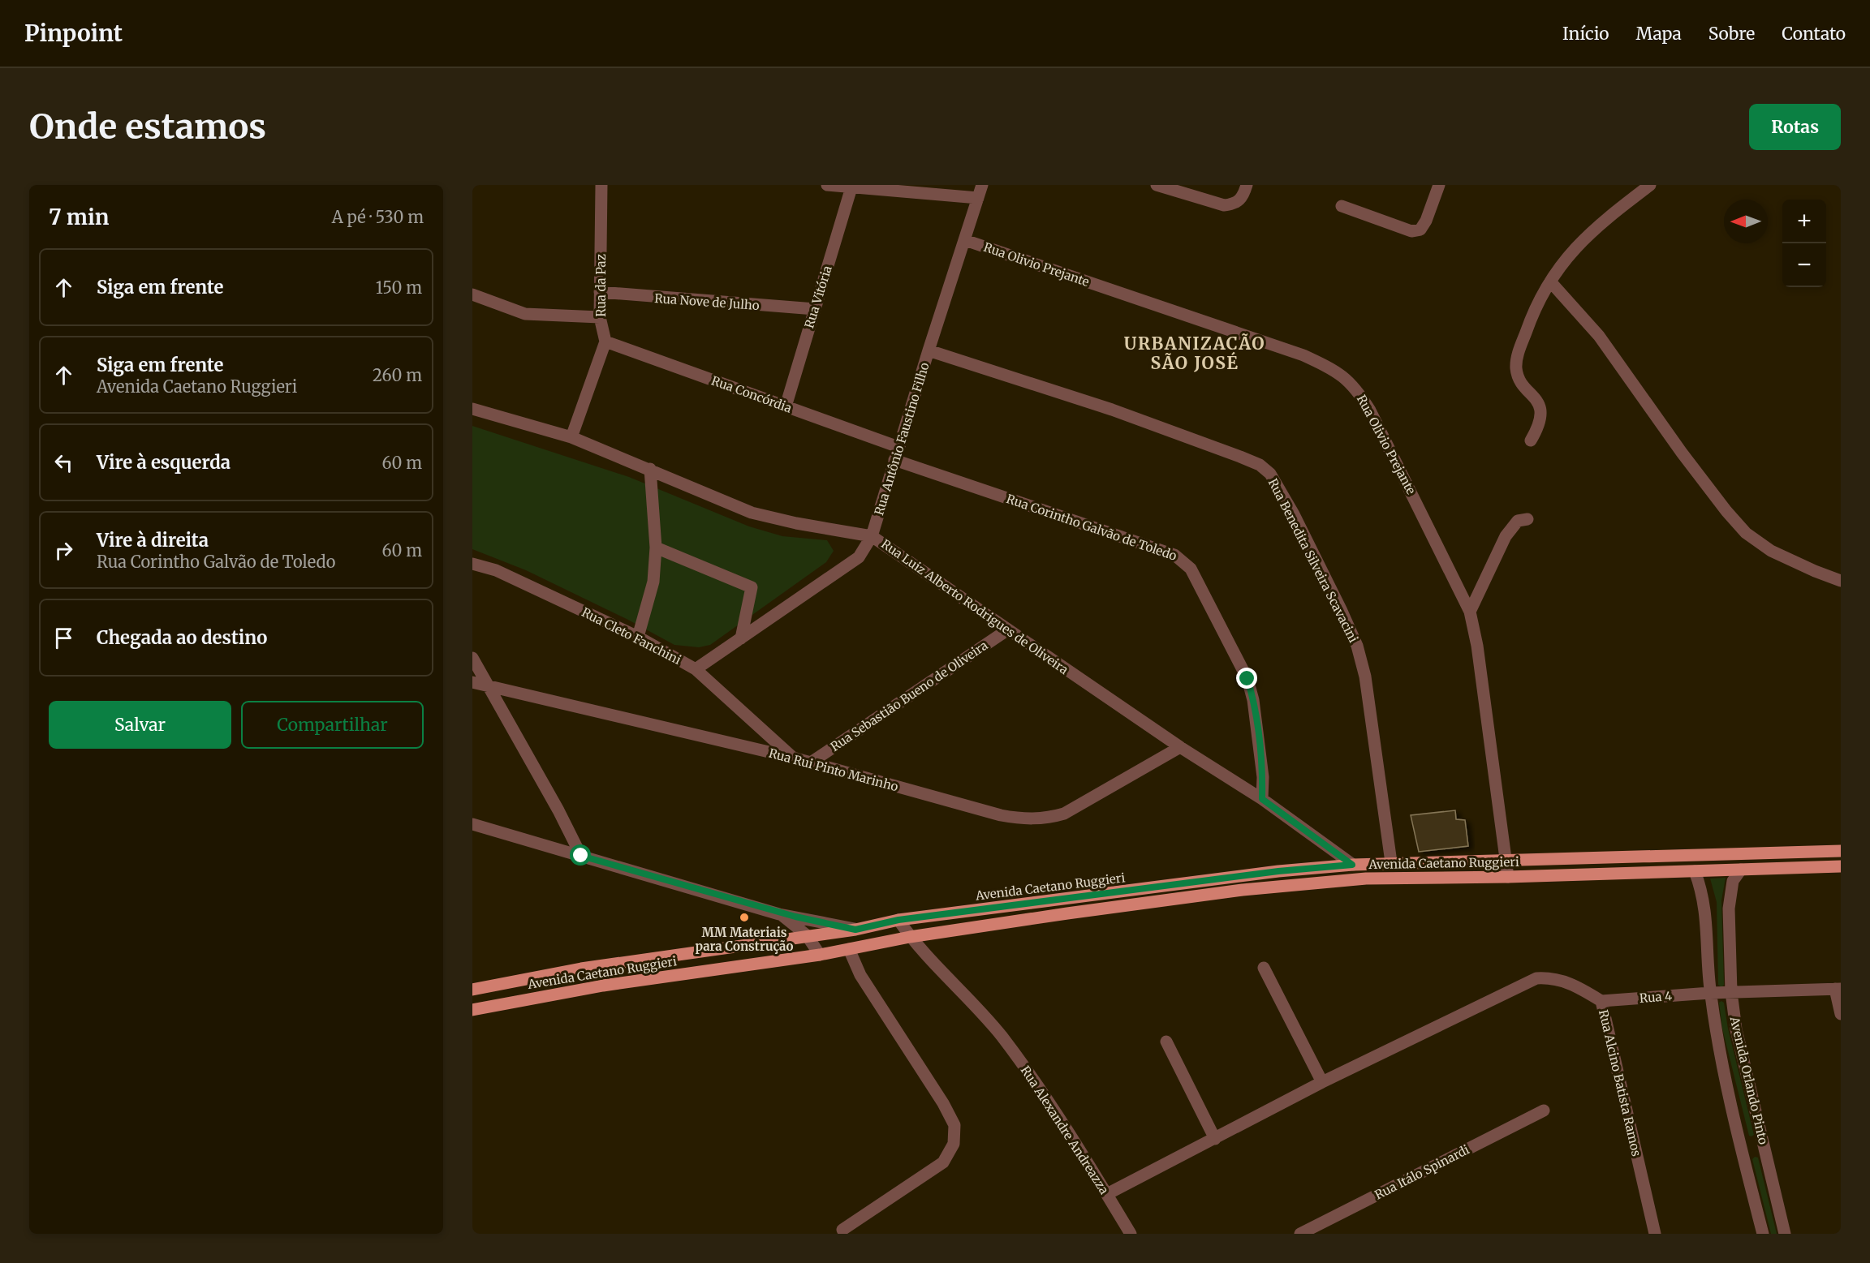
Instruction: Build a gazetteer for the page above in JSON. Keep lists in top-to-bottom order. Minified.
{"streets":{"main road":["Avenida Caetano Ruggieri"],"street":["Rua Olivio Prejante","Rua da Paz","Rua Vitória","Rua Nove de Julho","Rua Concórdia","Rua Antônio Faustino Filho","Rua Corintho Galvão de Toledo","Rua Benedita Silveira Scavacini","Rua Luiz Alberto Rodrigues de Oliveira","Rua Cleto Fanchini","Rua Sebastião Bueno de Oliveira","Rua Rui Pinto Marinho","Rua 4","Avenida Orlando Pinto","Rua Alcino Batista Ramos","Rua Alexandre Andreazza","Rua Itálo Spinardi"]},"crossings":[["Rua Olivio Prejante","Rua Antônio Faustino Filho"],["Rua Olivio Prejante","Avenida Caetano Ruggieri"],["Rua da Paz","Rua Nove de Julho"],["Rua da Paz","Rua Concórdia"],["Rua Vitória","Rua Nove de Julho"],["Rua Vitória","Rua Concórdia"],["Rua Concórdia","Rua Antônio Faustino Filho"],["Rua Antônio Faustino Filho","Rua Corintho Galvão de Toledo"],["Rua Antônio Faustino Filho","Rua Benedita Silveira Scavacini"],["Rua Antônio Faustino Filho","Rua Luiz Alberto Rodrigues de Oliveira"],["Rua Antônio Faustino Filho","Rua Cleto Fanchini"],["Rua Corintho Galvão de Toledo","Rua Luiz Alberto Rodrigues de Oliveira"],["Rua Benedita Silveira Scavacini","Avenida Caetano Ruggieri"],["Rua Luiz Alberto Rodrigues de Oliveira","Rua Sebastião Bueno de Oliveira"],["Rua Luiz Alberto Rodrigues de Oliveira","Rua Rui Pinto Marinho"],["Rua Luiz Alberto Rodrigues de Oliveira","Avenida Caetano Ruggieri"],["Rua Cleto Fanchini","Rua Rui Pinto Marinho"],["Rua Sebastião Bueno de Oliveira","Rua Rui Pinto Marinho"],["Avenida Caetano Ruggieri","Avenida Orlando Pinto"],["Avenida Caetano Ruggieri","Rua Alexandre Andreazza"],["Rua 4","Avenida Orlando Pinto"],["Rua 4","Rua Alcino Batista Ramos"]],"districts":["URBANIZAÇÃO SÃO JOSÉ"],"places":["MM Materiais para Construção"],"north":"left","page":{"header":"Pinpoint","nav":["Início","Mapa","Sobre","Contato"],"buttons":["Rotas",["Salvar","Compartilhar"]],"title":"Onde estamos","heading":["7 min","A pé · 530 m"],"map_buttons":["+","−"],"list":[["Siga em frente","150 m"],["Siga em frente","Avenida Caetano Ruggieri","260 m"],["Vire à esquerda","60 m"],["Vire à direita","Rua Corintho Galvão de Toledo","60 m"],"Chegada ao destino"]}}
